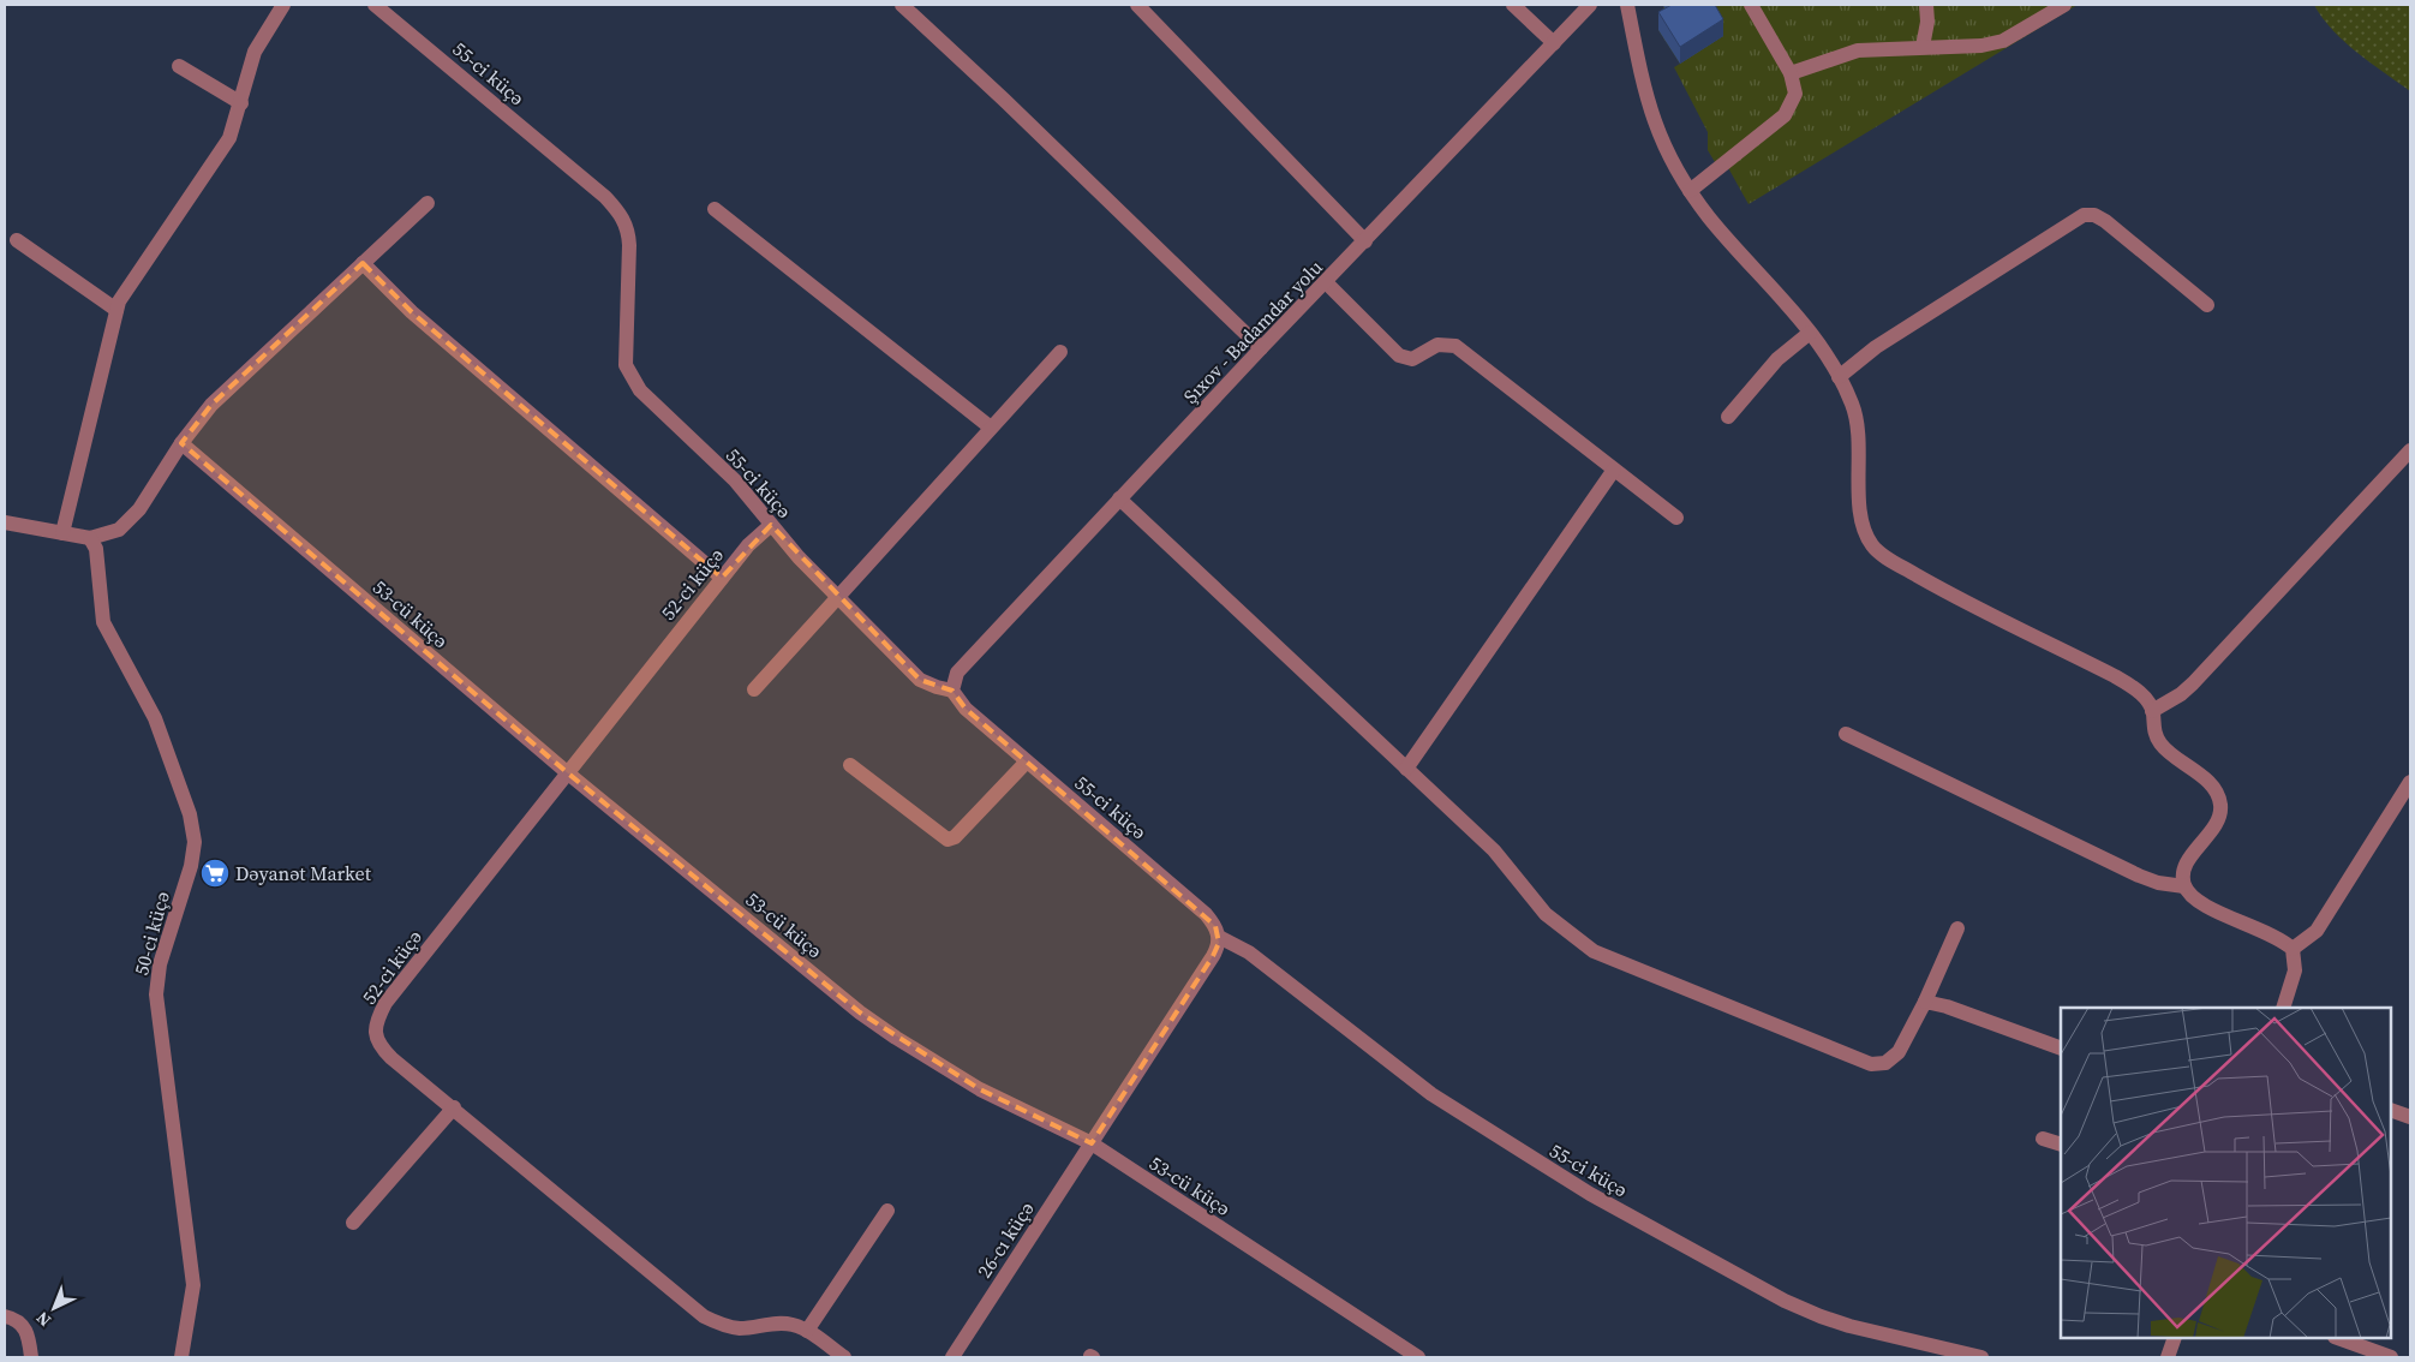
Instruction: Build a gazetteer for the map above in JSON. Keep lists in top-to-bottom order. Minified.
{"streets":{"street":["55-ci küçə","Şıxov - Badamdar yolu","52-ci küçə","53-cü küçə","50-ci küçə","26-cı küçə"]},"crossings":[["55-ci küçə","Şıxov - Badamdar yolu"],["55-ci küçə","52-ci küçə"],["52-ci küçə","53-cü küçə"],["53-cü küçə","26-cı küçə"]],"places":{"supermarket":["Dəyanət Market"]},"north":"bottom left"}
